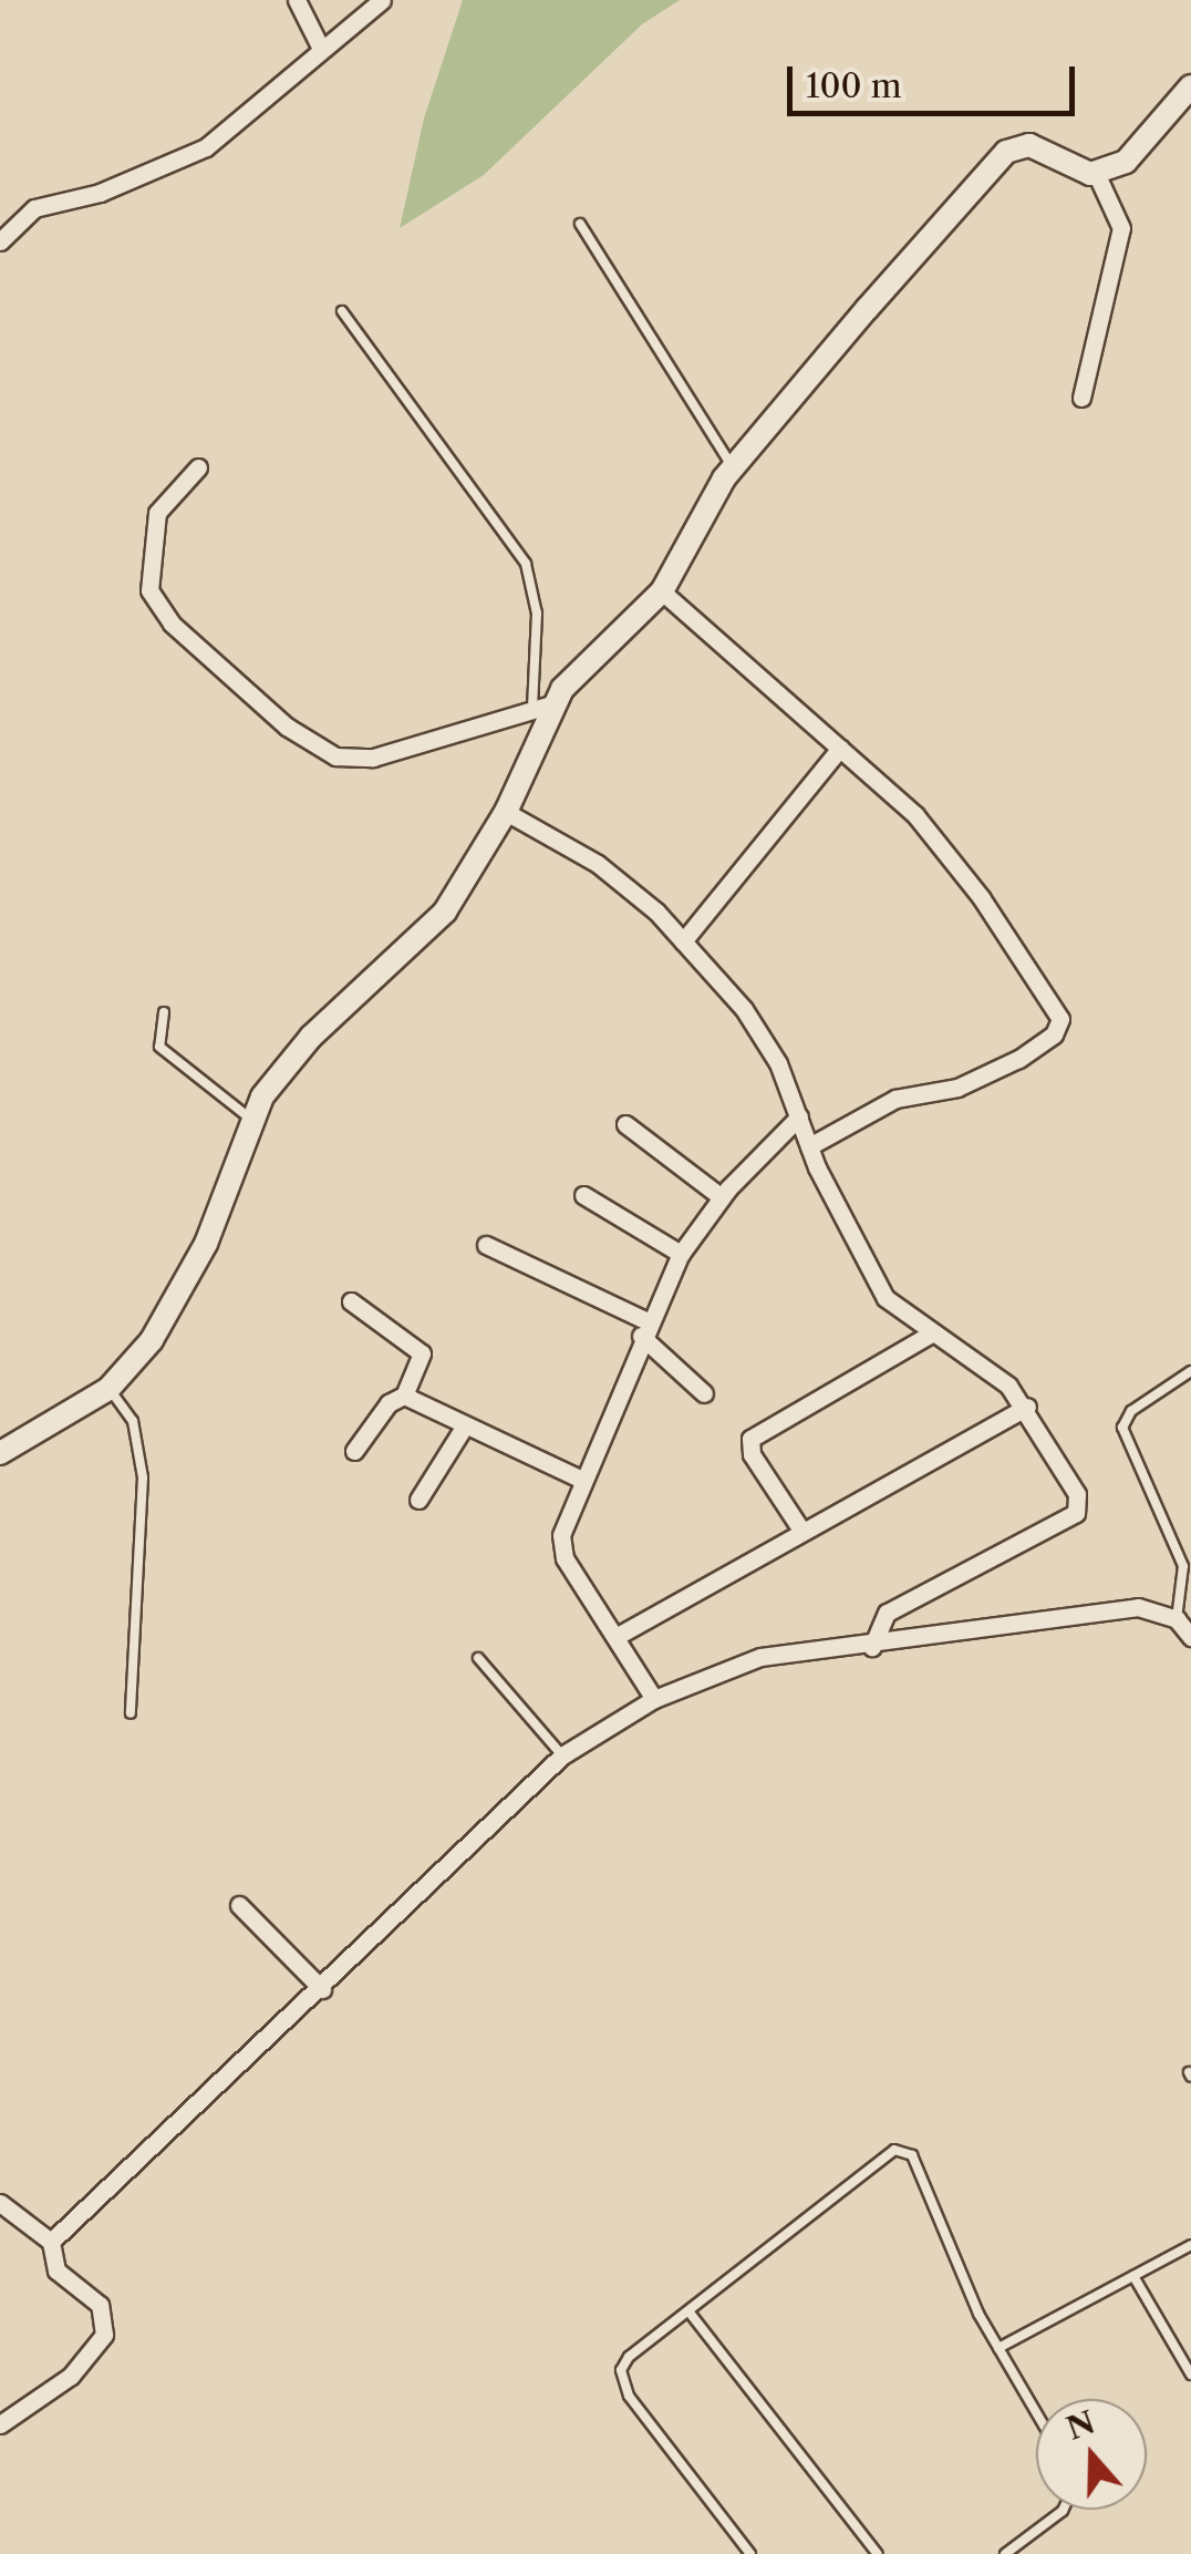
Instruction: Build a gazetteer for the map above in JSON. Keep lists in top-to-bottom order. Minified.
{"scale_bar":"100 m","north":"top"}
